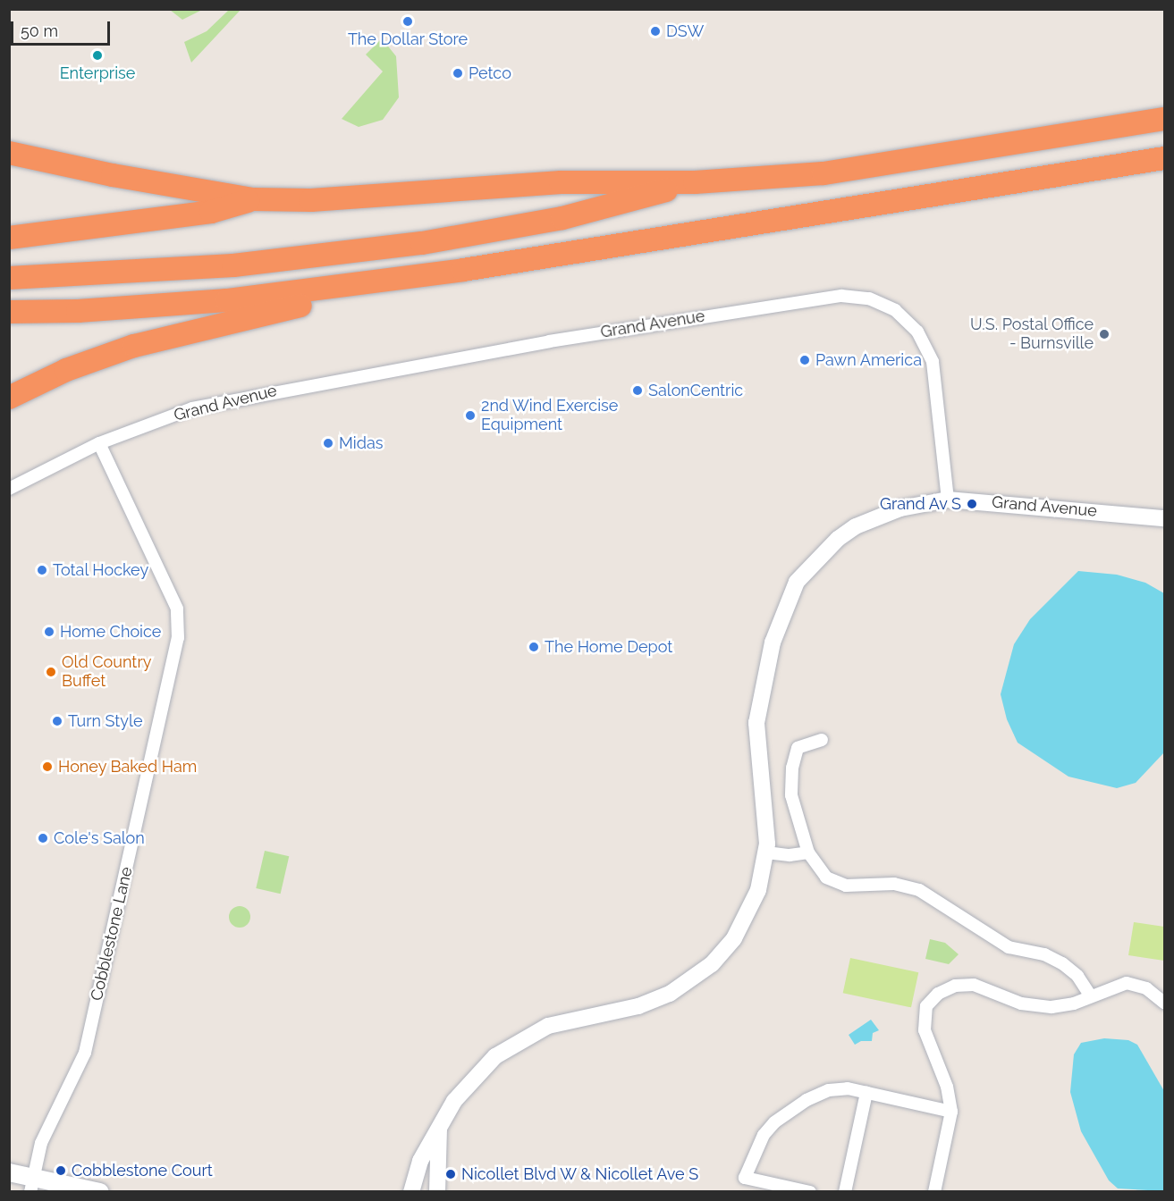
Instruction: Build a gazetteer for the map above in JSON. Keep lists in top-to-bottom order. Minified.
{"streets":{"street":["Grand Avenue","Cobblestone Lane"]},"crossings":[["Grand Avenue","Cobblestone Lane"]],"places":["The Dollar Store","DSW","Enterprise","Petco","U.S. Postal Office - Burnsville","Pawn America","SalonCentric","2nd Wind Exercise Equipment","Midas","Grand Av S","Total Hockey","Home Choice","The Home Depot","Old Country Buffet","Turn Style","Honey Baked Ham","Cole's Salon","Cobblestone Court","Nicollet Blvd W & Nicollet Ave S"],"scale_bar":"50 m"}
